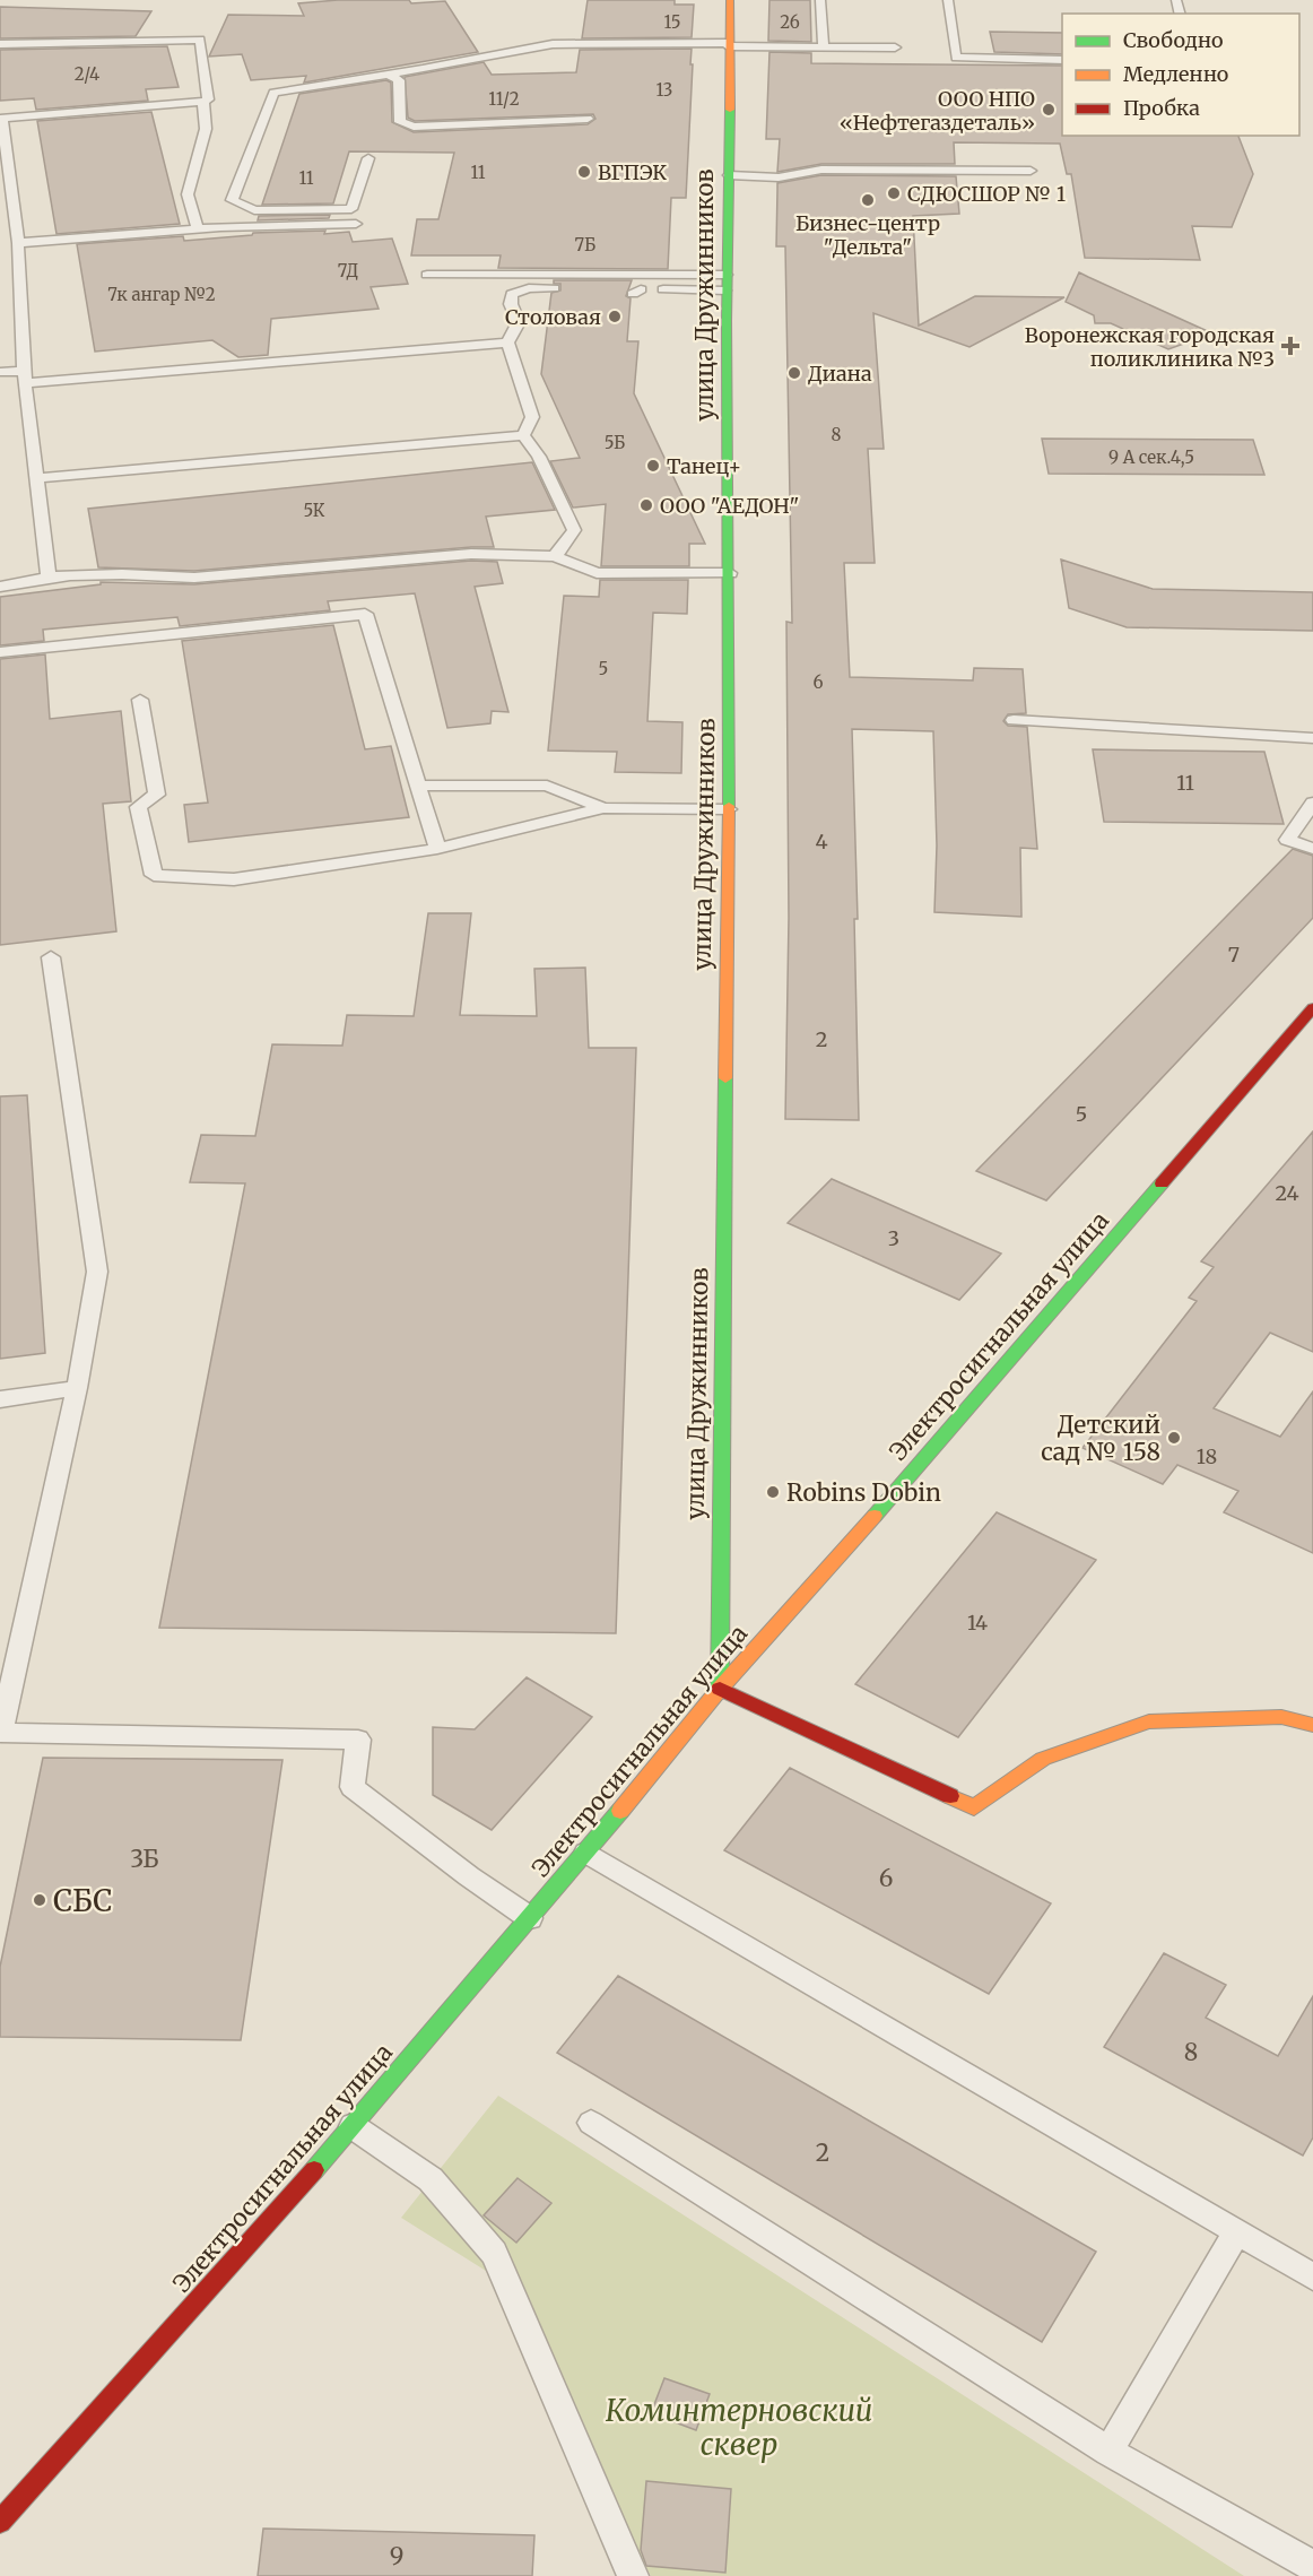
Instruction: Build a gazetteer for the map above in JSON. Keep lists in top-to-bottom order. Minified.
{"streets":{"street":["улица Дружинников","Электросигнальная улица"]},"crossings":[["улица Дружинников","Электросигнальная улица"]],"parks":["Коминтерновский сквер"],"places":{"other":["ООО НПО «Нефтегаздеталь»","ВГПЭК","СДЮСШОР № 1","Бизнес-центр \"Дельта\"","Столовая","Диана","Танец+","ООО \"АЕДОН\"","Детский сад № 158","Robins Dobin","СБС"],"health":["Воронежская городская поликлиника №3"]},"house_numbers":["15","26","2/4","13","11/2","11","11","7Б","7Д","7к ангар №2","8","5Б","9 А сек.4,5","5К","5","6","11","4","7","2","5","24","3","18","14","3Б","6","8","2","9"],"legend":["Свободно","Медленно","Пробка"]}
